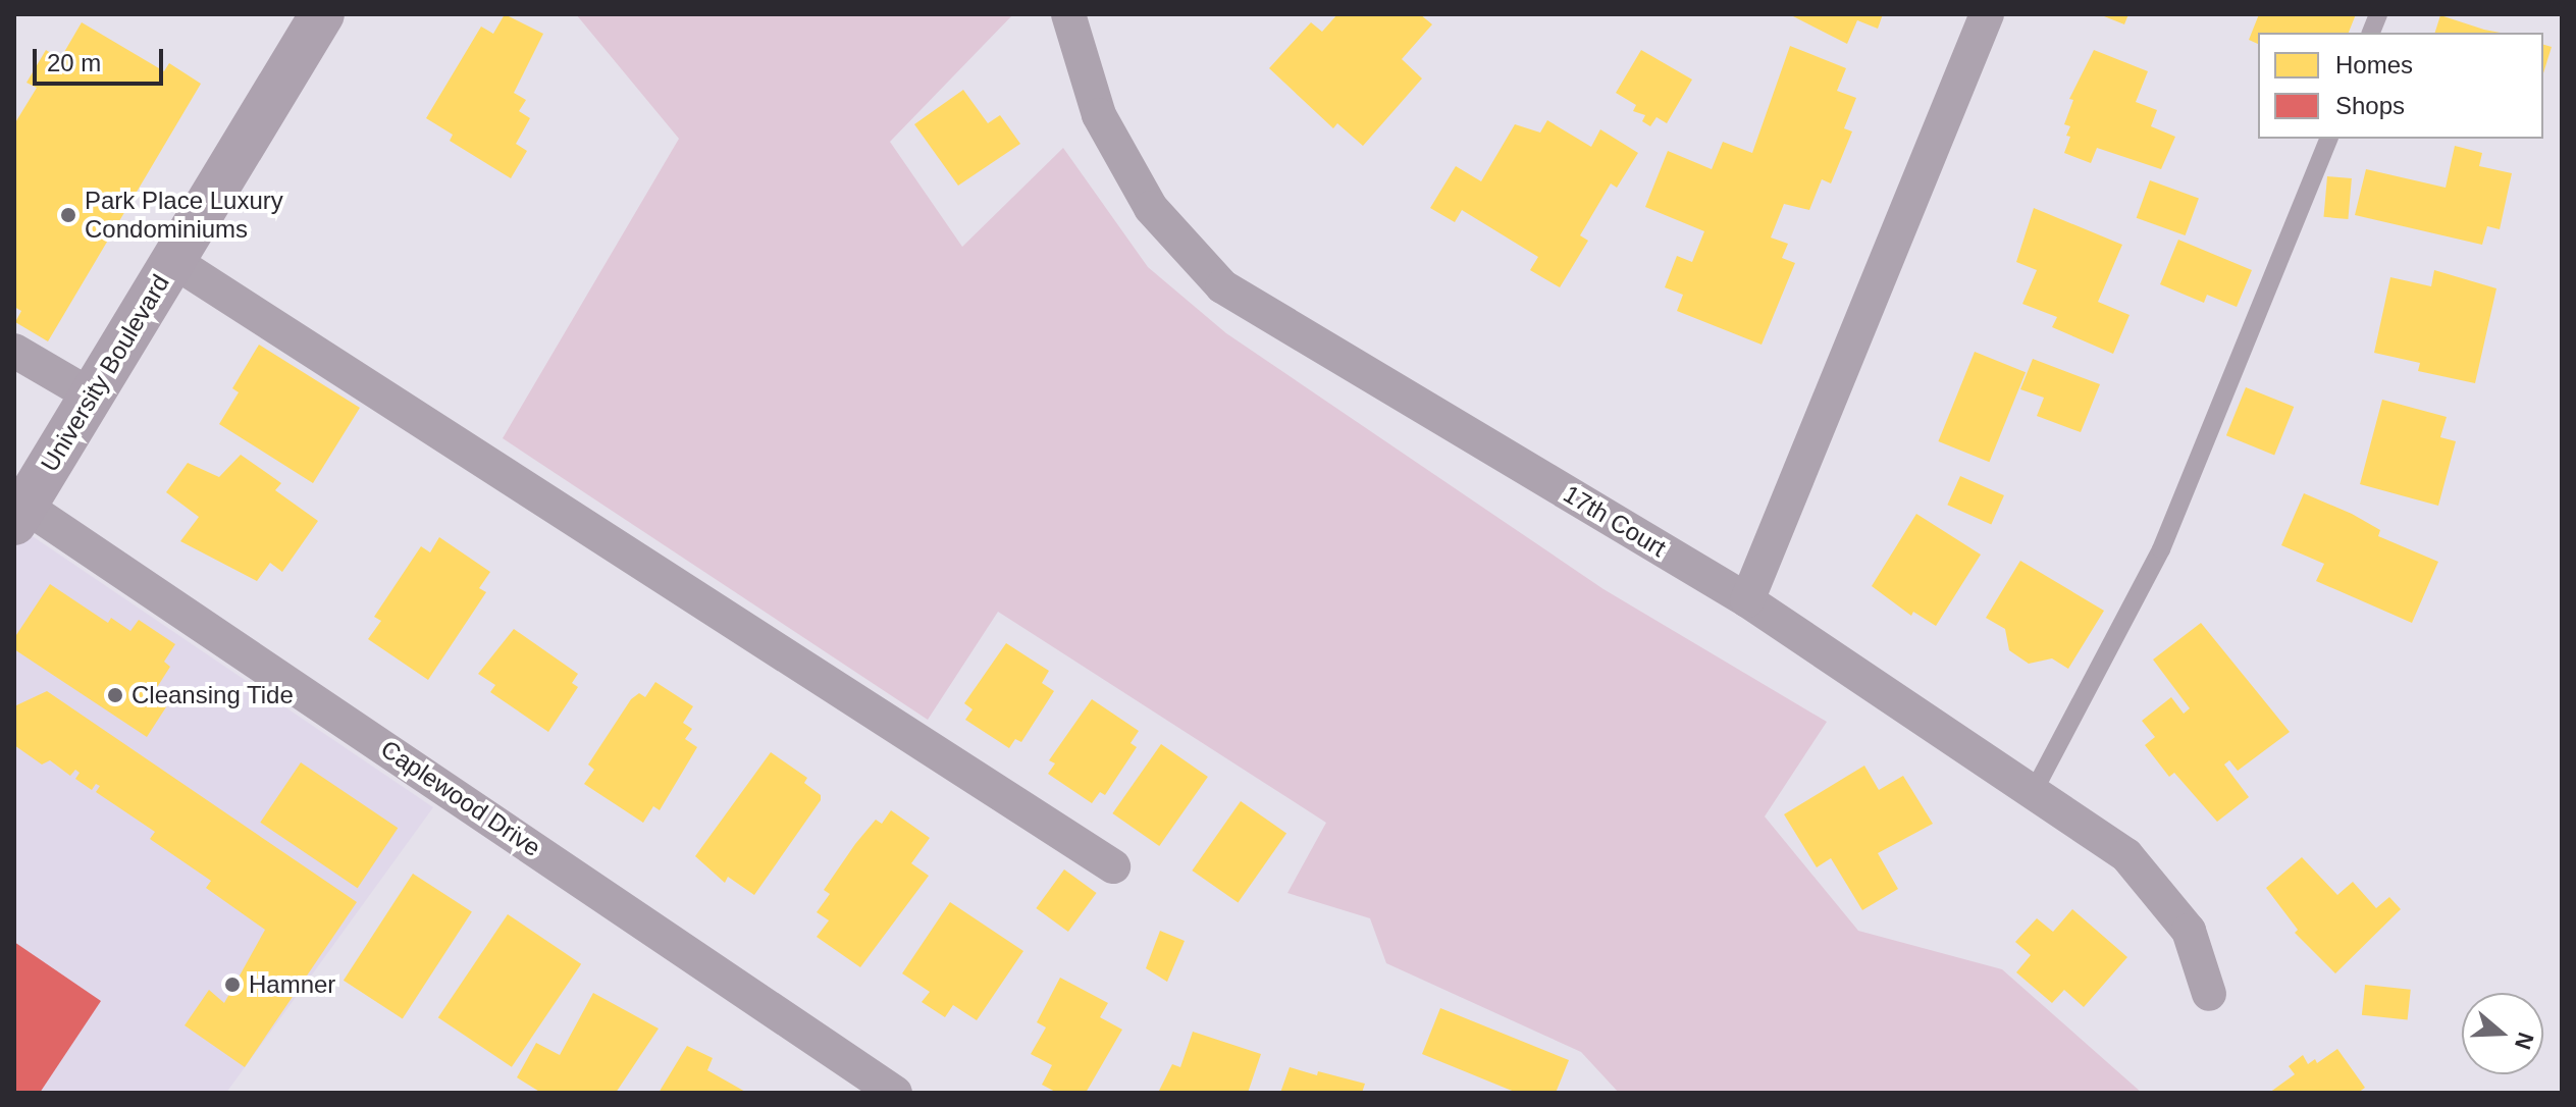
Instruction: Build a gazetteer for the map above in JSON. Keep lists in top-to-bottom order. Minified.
{"streets":{"main road":["University Boulevard"],"street":["17th Court","Caplewood Drive"]},"crossings":[["University Boulevard","Caplewood Drive"]],"places":["Park Place Luxury Condominiums","Cleansing Tide","Hamner"],"legend":["Homes","Shops"],"scale_bar":"20 m","north":"right"}
